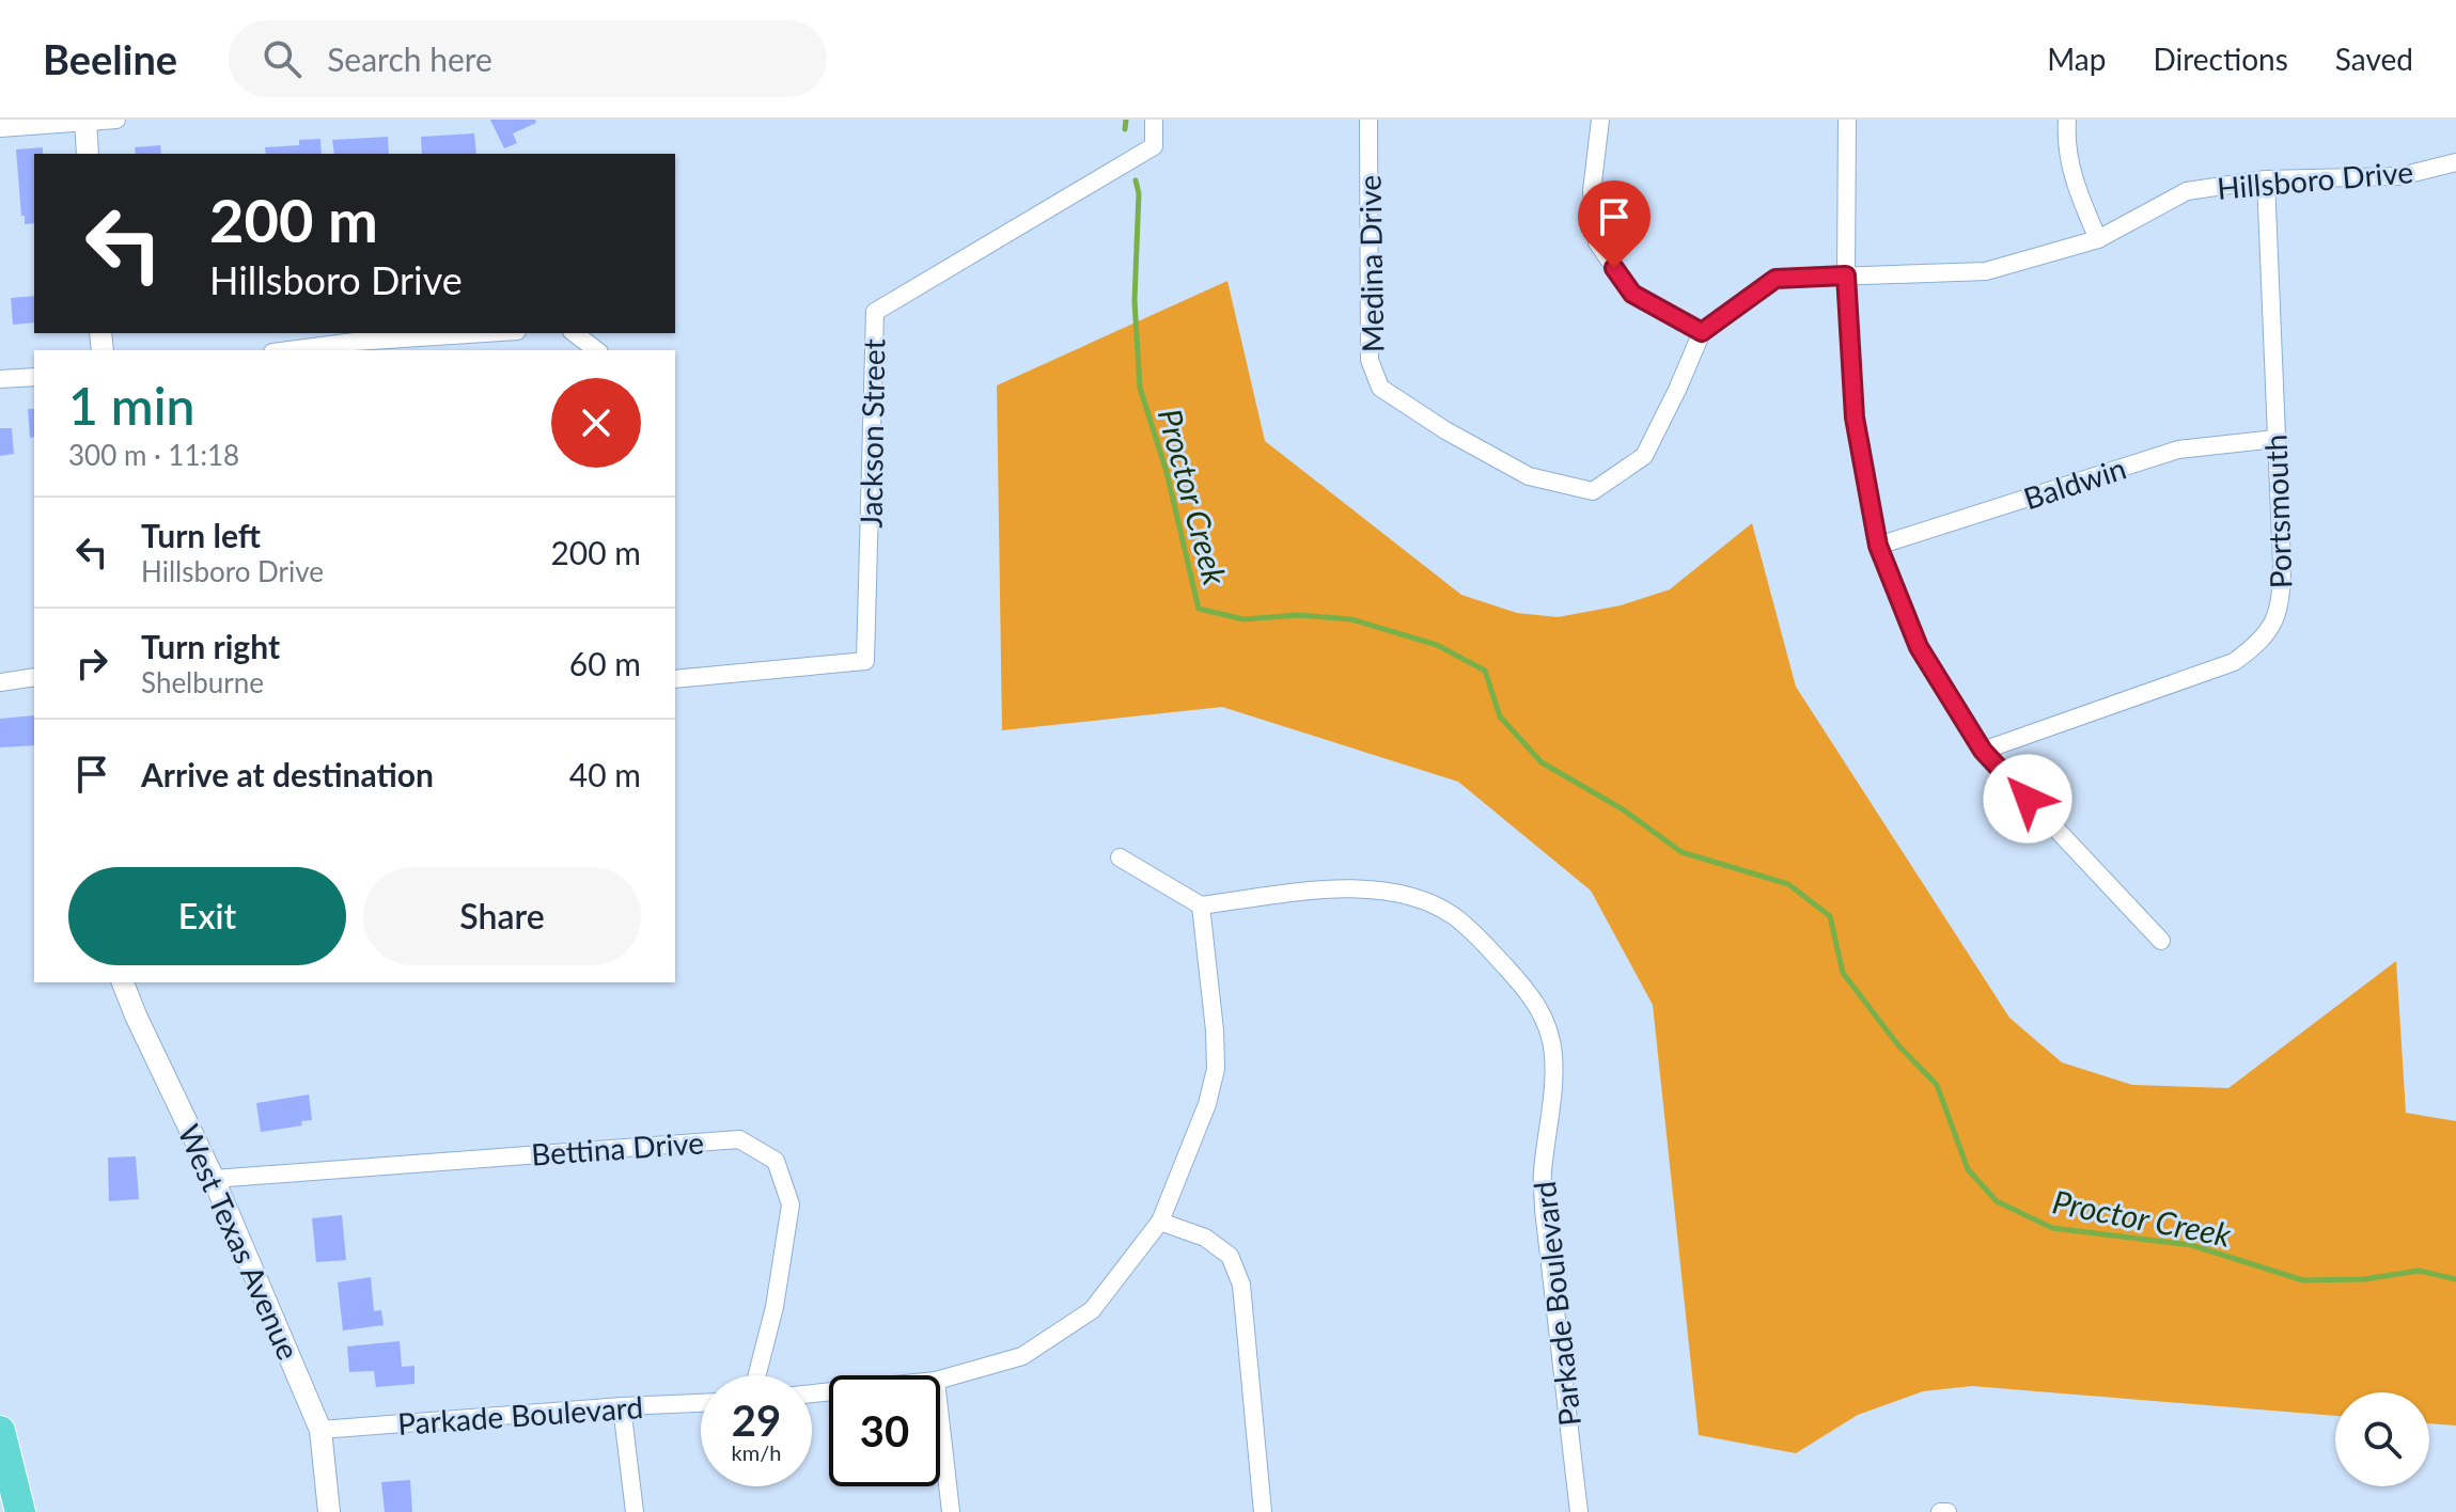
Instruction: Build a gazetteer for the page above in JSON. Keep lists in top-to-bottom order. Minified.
{"streets":{"street":["Hillsboro Drive","Medina Drive","Jackson Street","Baldwin","Portsmouth","Bettina Drive","West Texas Avenue","Parkade Boulevard"]},"crossings":[["Hillsboro Drive","Medina Drive"],["Hillsboro Drive","Portsmouth"],["Baldwin","Portsmouth"],["Bettina Drive","West Texas Avenue"],["West Texas Avenue","Parkade Boulevard"]],"water":["Proctor Creek"],"page":{"header":"Beeline","search":"Search here","nav":["Map","Directions","Saved"],"turn":["200 m","Hillsboro Drive"],"heading":["1 min","300 m · 11:18"],"list":[{"name":"Turn left","note":"Hillsboro Drive","value":"200 m"},{"name":"Turn right","note":"Shelburne","value":"60 m"},{"name":"Arrive at destination","value":"40 m"}],"buttons":["Exit","Share"],"speed":"29 km/h","limit":"30"}}
